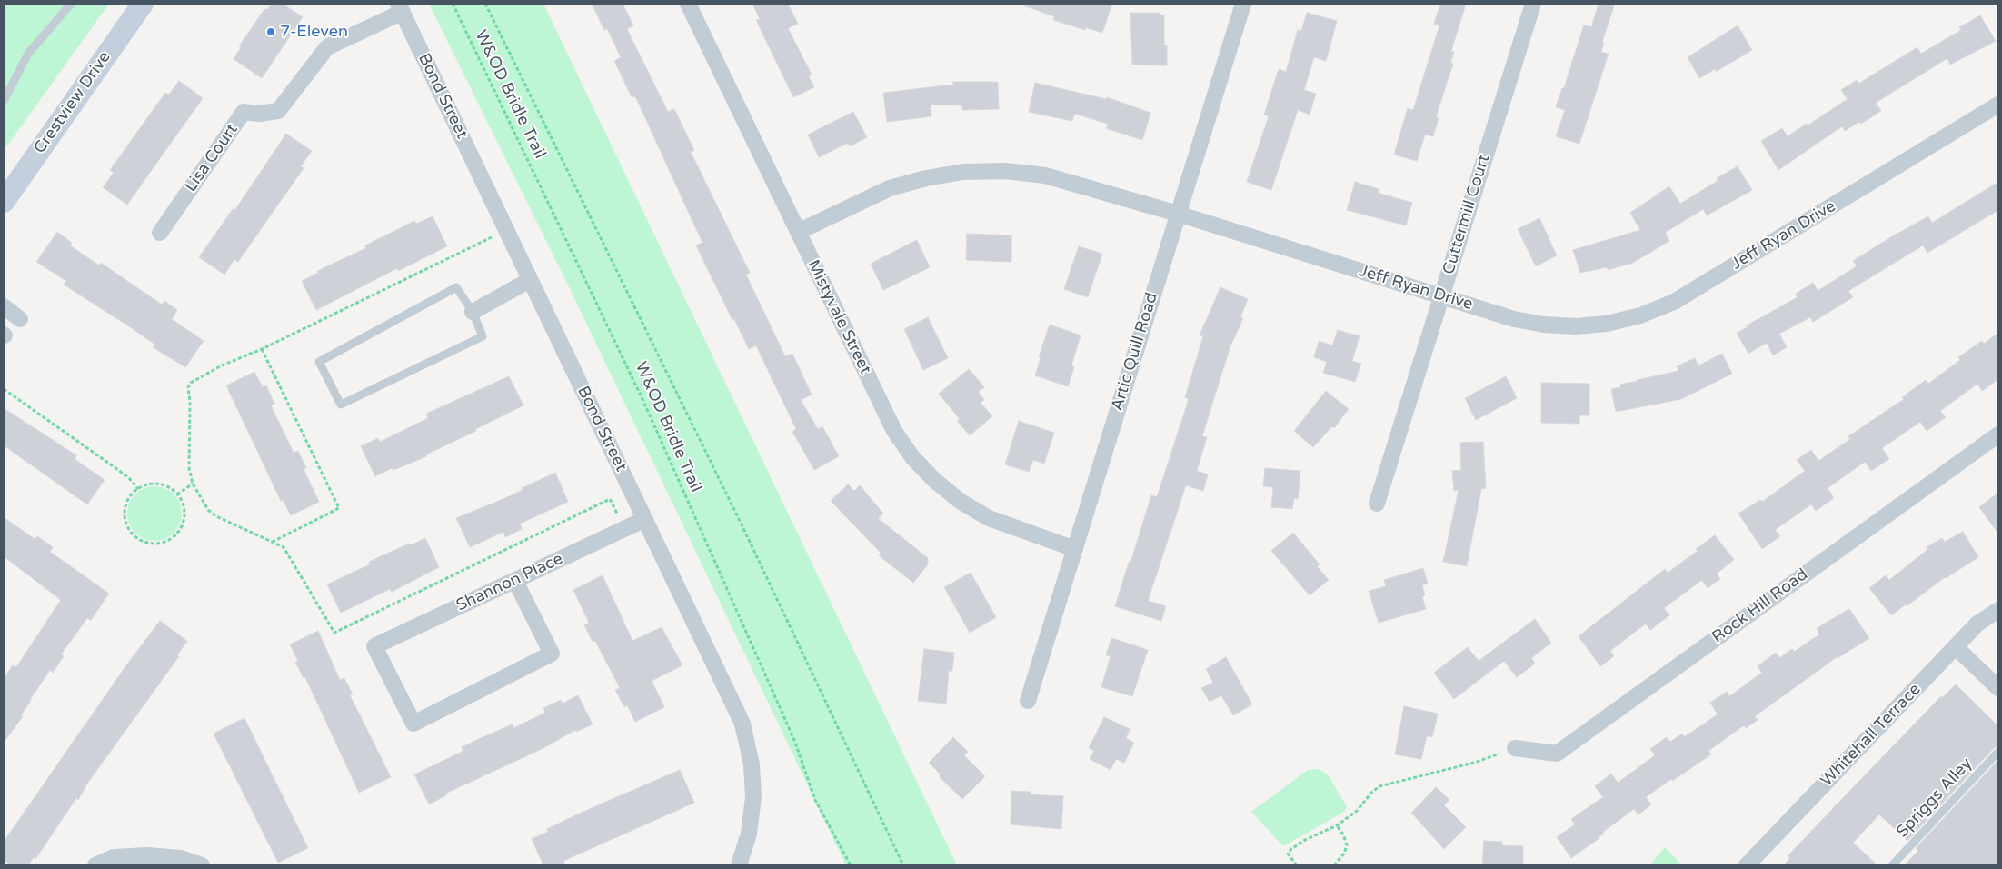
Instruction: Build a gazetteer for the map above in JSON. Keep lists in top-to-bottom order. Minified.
{"streets":{"main road":["Crestview Drive"],"street":["Bond Street","Lisa Court","Cuttermill Court","Jeff Ryan Drive","Mistyvale Street","Artic Quill Road","Shannon Place","Rock Hill Road","Whitehall Terrace"],"lane":["Spriggs Alley"],"path":["W&OD Bridle Trail"]},"crossings":[["Bond Street","Lisa Court"],["Bond Street","Shannon Place"],["Cuttermill Court","Jeff Ryan Drive"],["Jeff Ryan Drive","Mistyvale Street"],["Jeff Ryan Drive","Artic Quill Road"],["Mistyvale Street","Artic Quill Road"]],"places":["7-Eleven"]}
